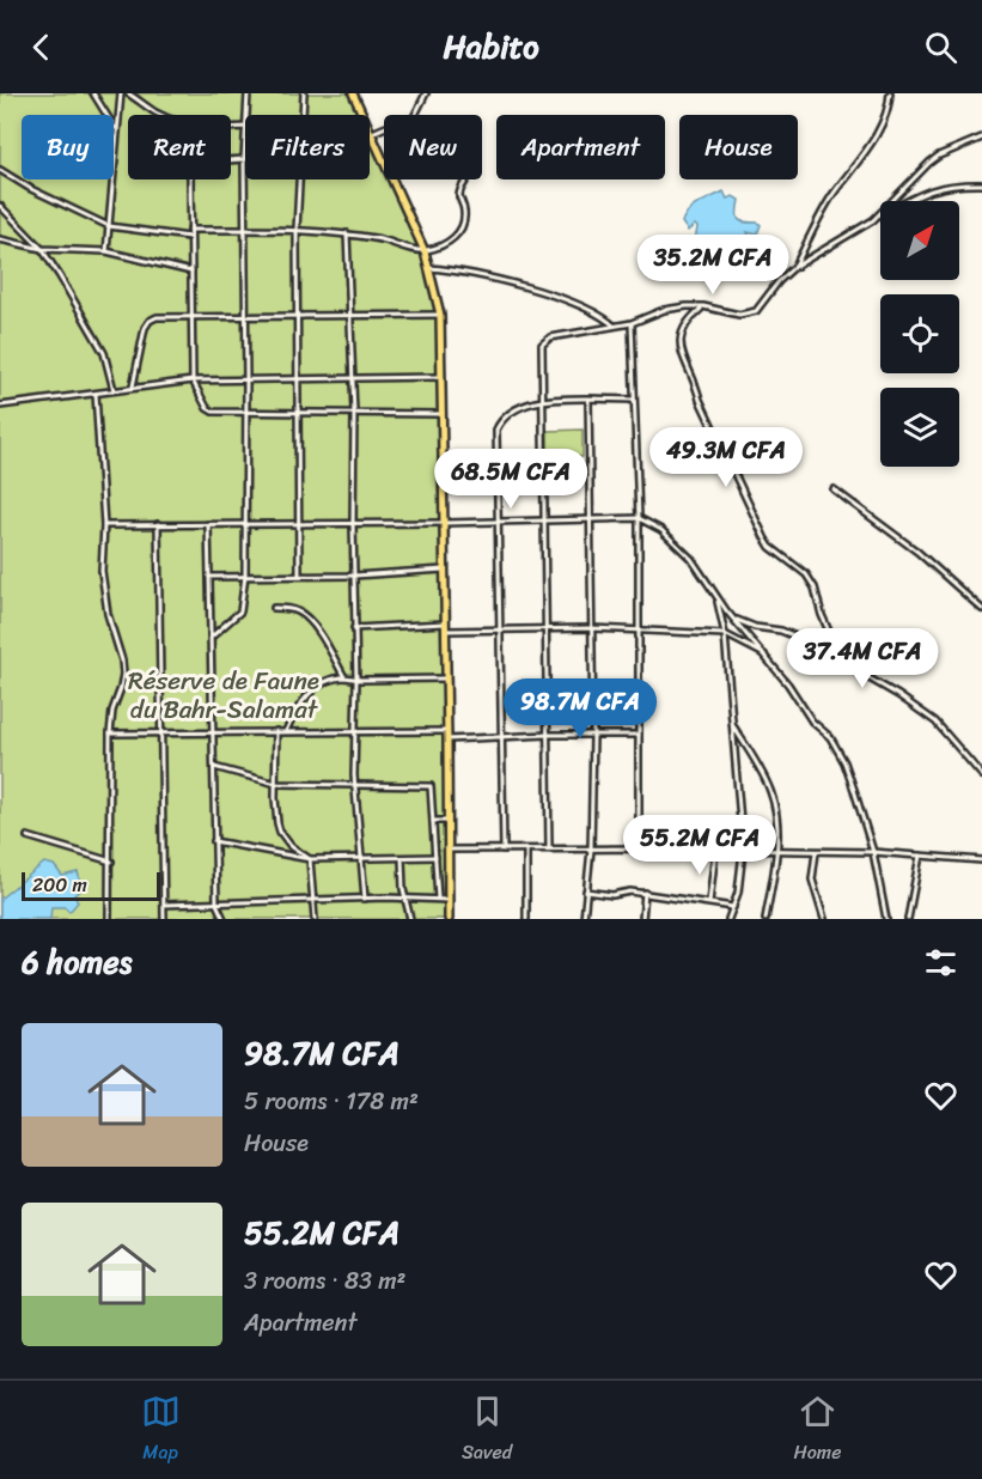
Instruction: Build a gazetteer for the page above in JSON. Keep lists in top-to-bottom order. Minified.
{"parks":["Réserve de Faune du Bahr-Salamat"],"scale_bar":"200 m","north":"top right","page":{"header":"Habito","chip":["Buy","Rent","Filters","New","Apartment","House"],"price":["35.2M CFA","49.3M CFA","68.5M CFA","37.4M CFA","98.7M CFA","55.2M CFA"],"scale":"200 m","heading":"6 homes","list":[{"name":"98.7M CFA","note":"5 rooms · 178 m² · House"},{"name":"55.2M CFA","note":"3 rooms · 83 m² · Apartment"}],"tabs":["Map","Saved","Home"]}}
